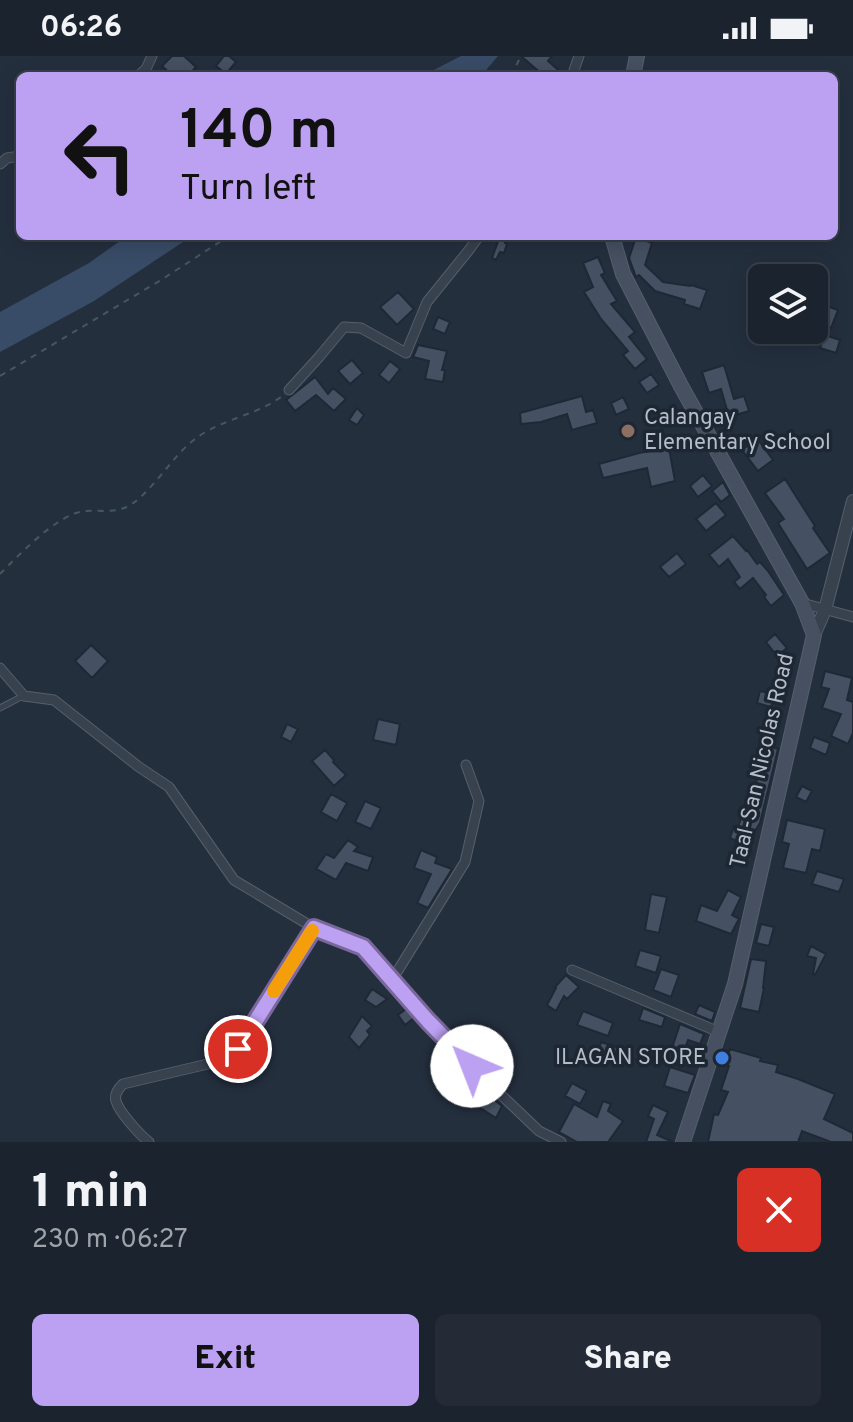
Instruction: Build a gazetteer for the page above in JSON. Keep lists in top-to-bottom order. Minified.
{"streets":{"main road":["Taal-San Nicolas Road"]},"places":["Calangay Elementary School","ILAGAN STORE"],"page":{"status":"06:26","turn":["140 m","Turn left"],"heading":["1 min","230 m · 06:27"],"buttons":["Exit","Share"]}}
